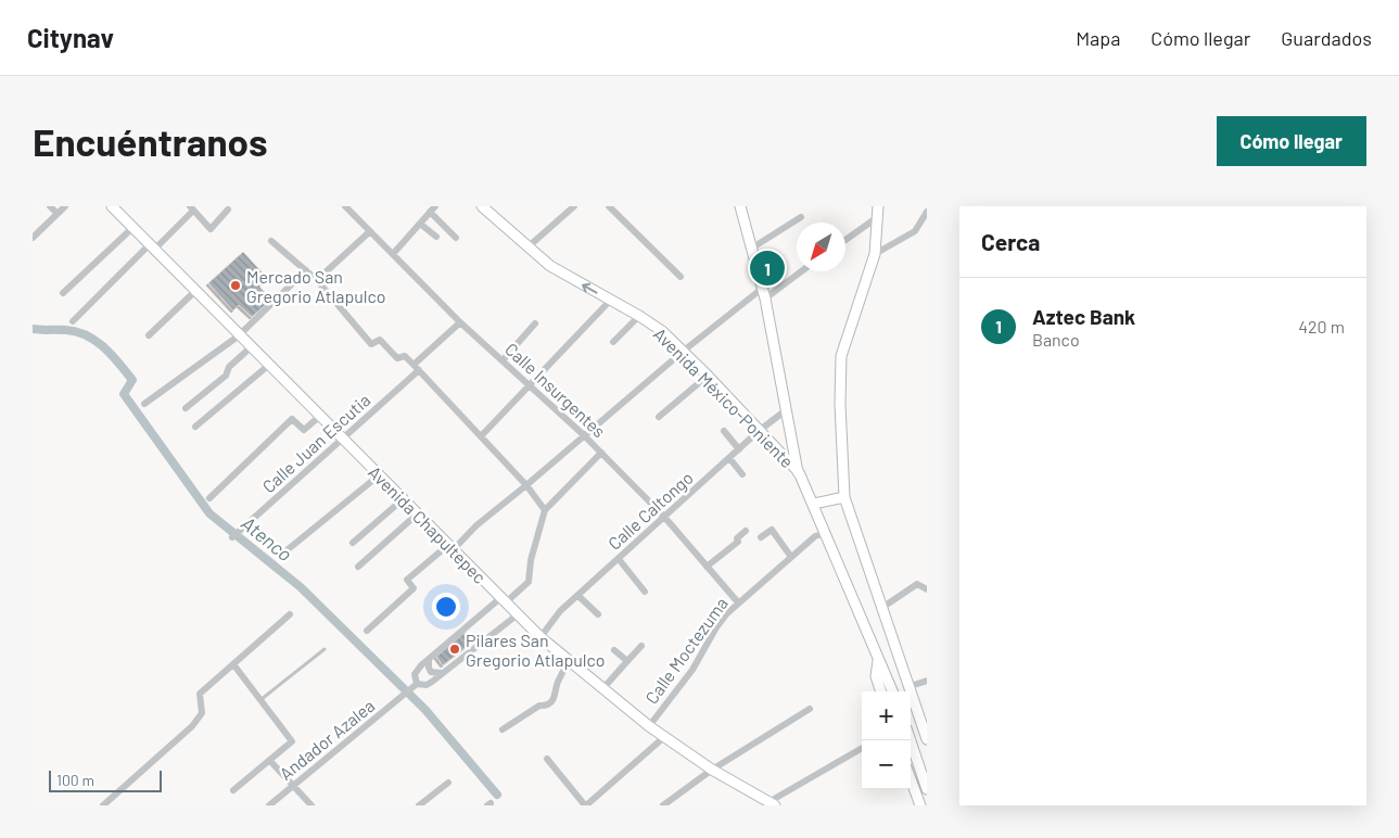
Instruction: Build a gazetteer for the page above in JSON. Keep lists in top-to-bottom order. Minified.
{"streets":{"main road":["Avenida México-Poniente","Avenida Chapultepec"],"street":["Calle Insurgentes","Calle Juan Escutia","Calle Caltongo","Calle Moctezuma","Andador Azalea"]},"crossings":[["Calle Insurgentes","Calle Juan Escutia"],["Calle Insurgentes","Calle Caltongo"],["Calle Insurgentes","Calle Moctezuma"],["Avenida México-Poniente","Calle Caltongo"],["Avenida México-Poniente","Calle Moctezuma"],["Calle Juan Escutia","Avenida Chapultepec"],["Calle Caltongo","Avenida Chapultepec"],["Avenida Chapultepec","Calle Moctezuma"]],"water":["Atenco"],"places":["Mercado San Gregorio Atlapulco","Pilares San Gregorio Atlapulco"],"scale_bar":"100 m","north":"bottom left","page":{"header":"Citynav","nav":["Mapa","Cómo llegar","Guardados"],"buttons":"Cómo llegar","title":"Encuéntranos","heading":"Cerca","pins":"1","list":[{"mark":"1","name":"Aztec Bank","note":"Banco","value":"420 m"}],"map_buttons":["+","−"],"scale":"100 m"}}
